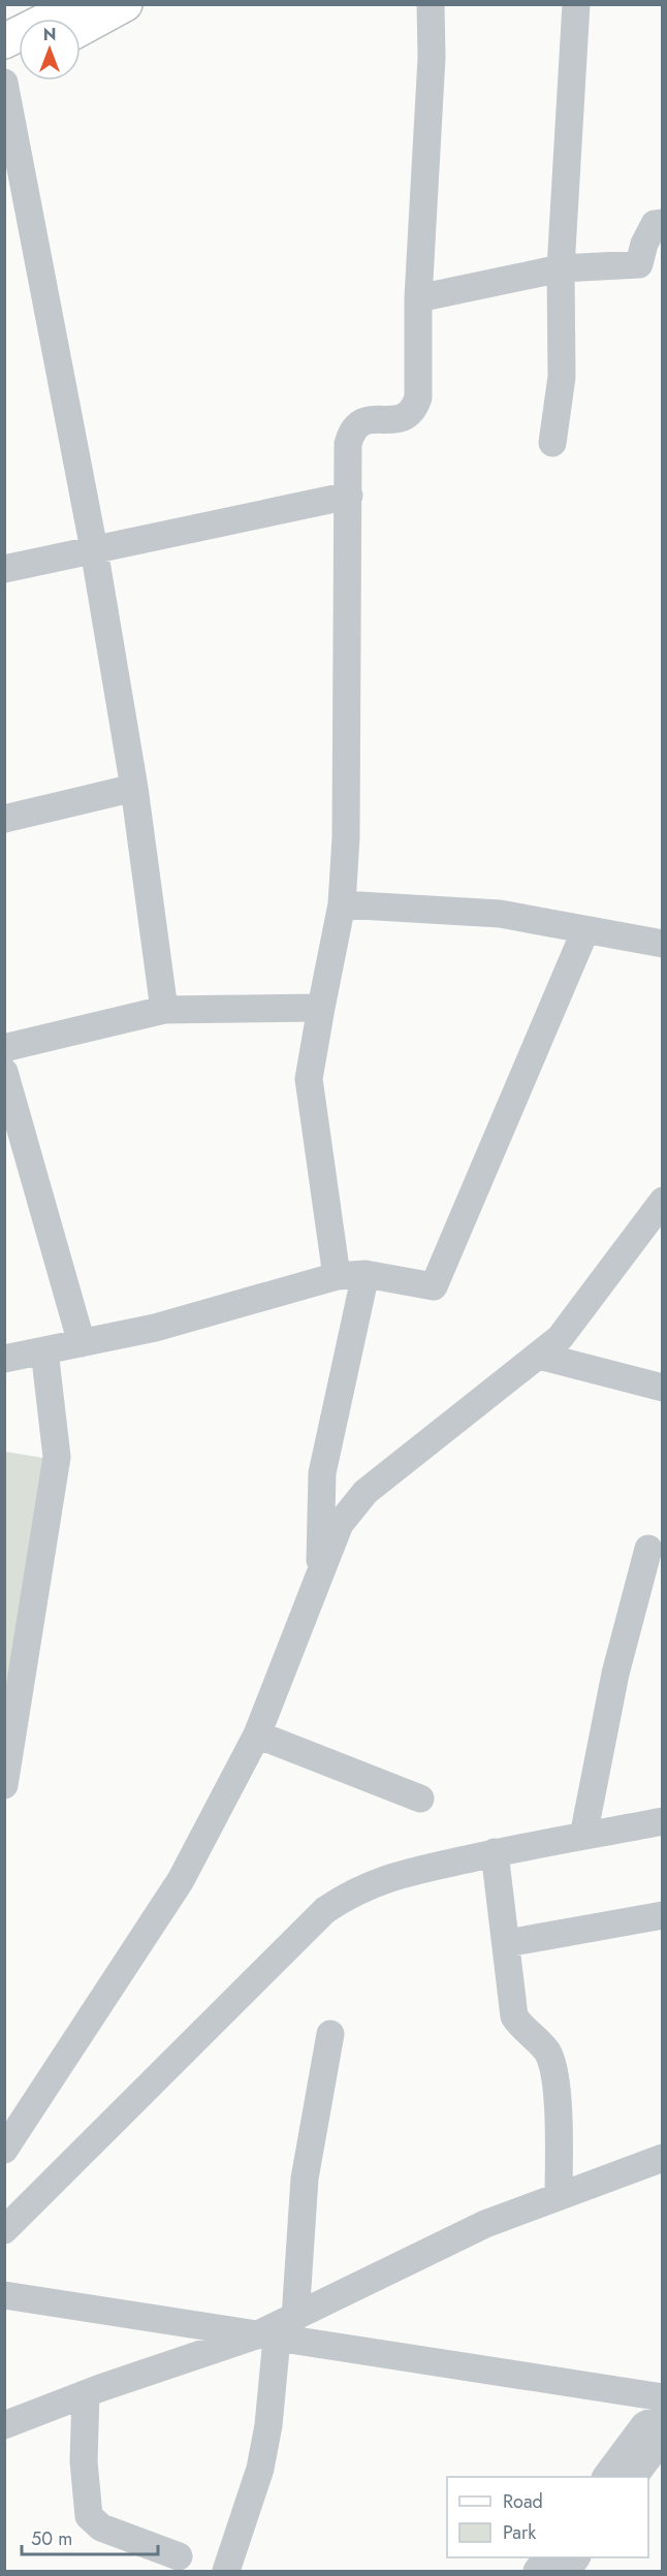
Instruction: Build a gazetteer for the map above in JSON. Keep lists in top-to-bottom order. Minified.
{"legend":["Road","Park"],"scale_bar":"50 m","north":"top"}
